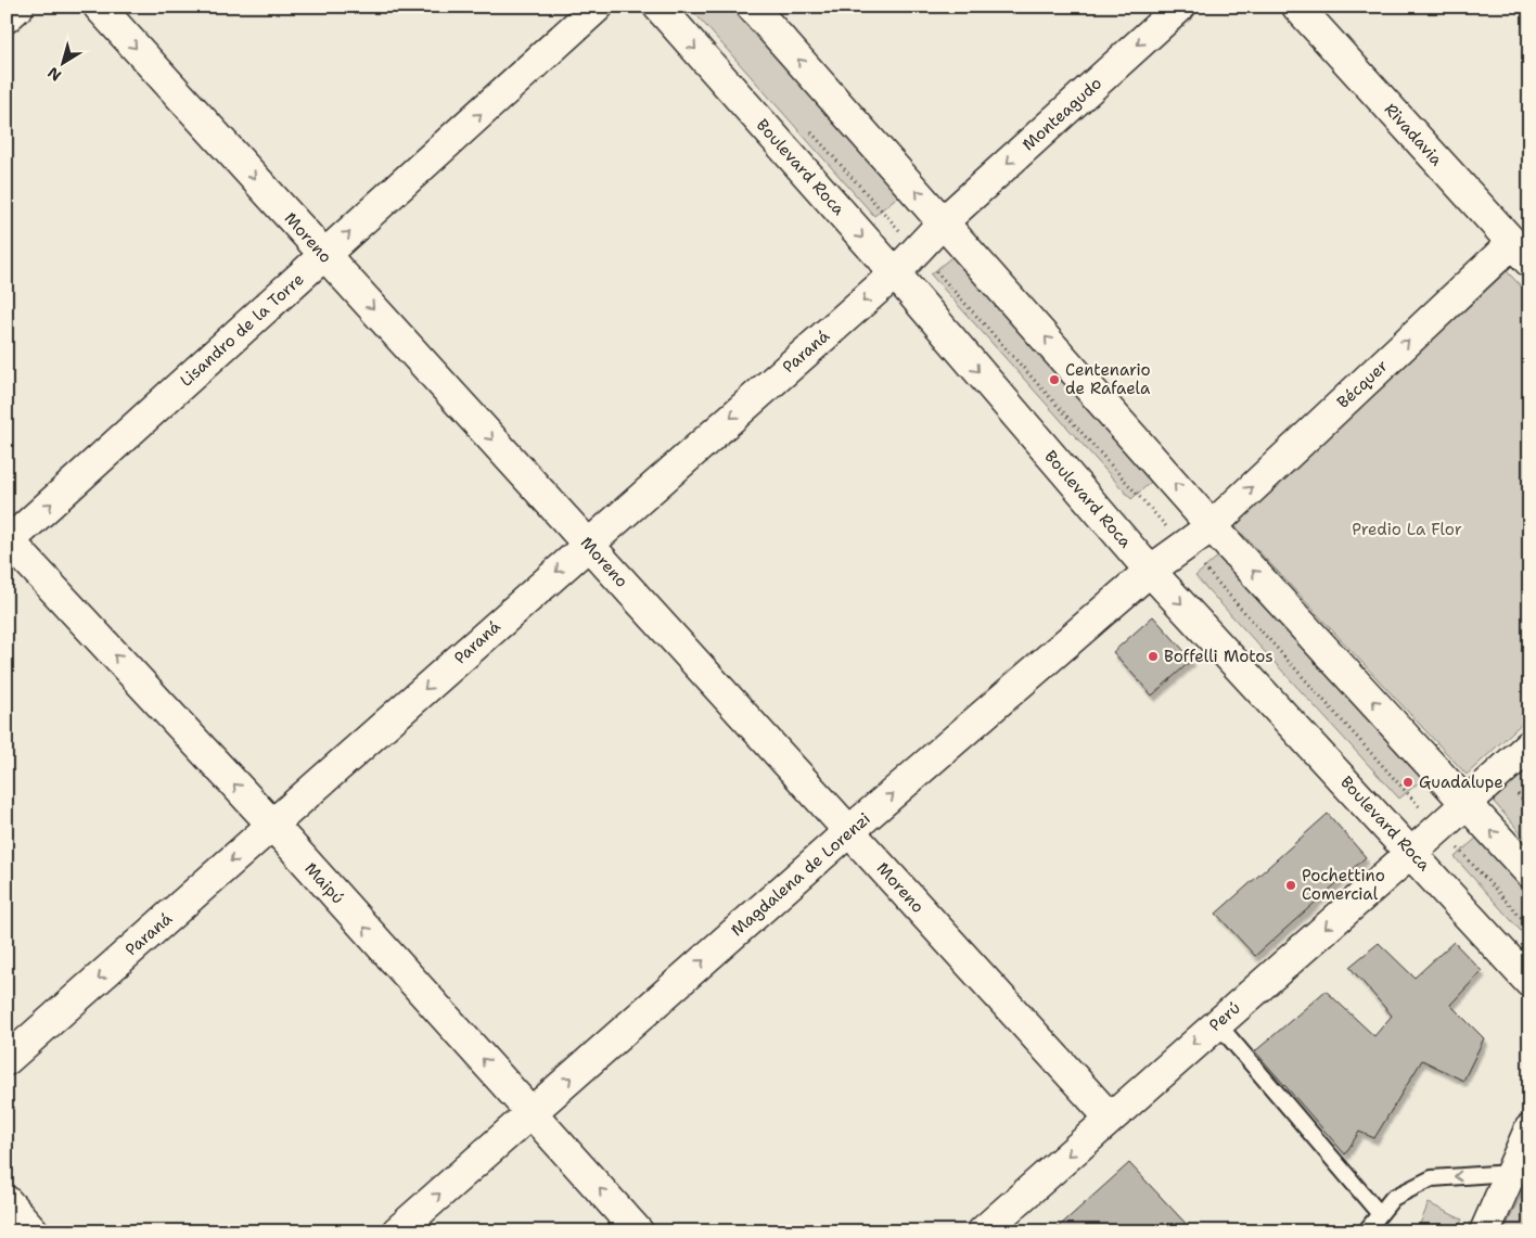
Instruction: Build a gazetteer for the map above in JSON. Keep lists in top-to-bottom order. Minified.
{"streets":{"street":["Monteagudo","Rivadavia","Boulevard Roca","Moreno","Lisandro de la Torre","Paraná","Bécquer","Magdalena de Lorenzi","Maipú","Perú"]},"crossings":[["Monteagudo","Paraná"],["Rivadavia","Bécquer"],["Boulevard Roca","Paraná"],["Boulevard Roca","Magdalena de Lorenzi"],["Boulevard Roca","Perú"],["Moreno","Lisandro de la Torre"],["Moreno","Paraná"],["Moreno","Magdalena de Lorenzi"],["Moreno","Perú"],["Lisandro de la Torre","Maipú"],["Paraná","Maipú"],["Bécquer","Magdalena de Lorenzi"],["Magdalena de Lorenzi","Maipú"]],"one_way":["Monteagudo","Moreno","Lisandro de la Torre","Paraná","Bécquer","Magdalena de Lorenzi","Maipú","Perú"],"parks":["Predio La Flor"],"places":["Centenario de Rafaela","Boffelli Motos","Guadalupe","Pochettino Comercial"],"north":"bottom left"}
